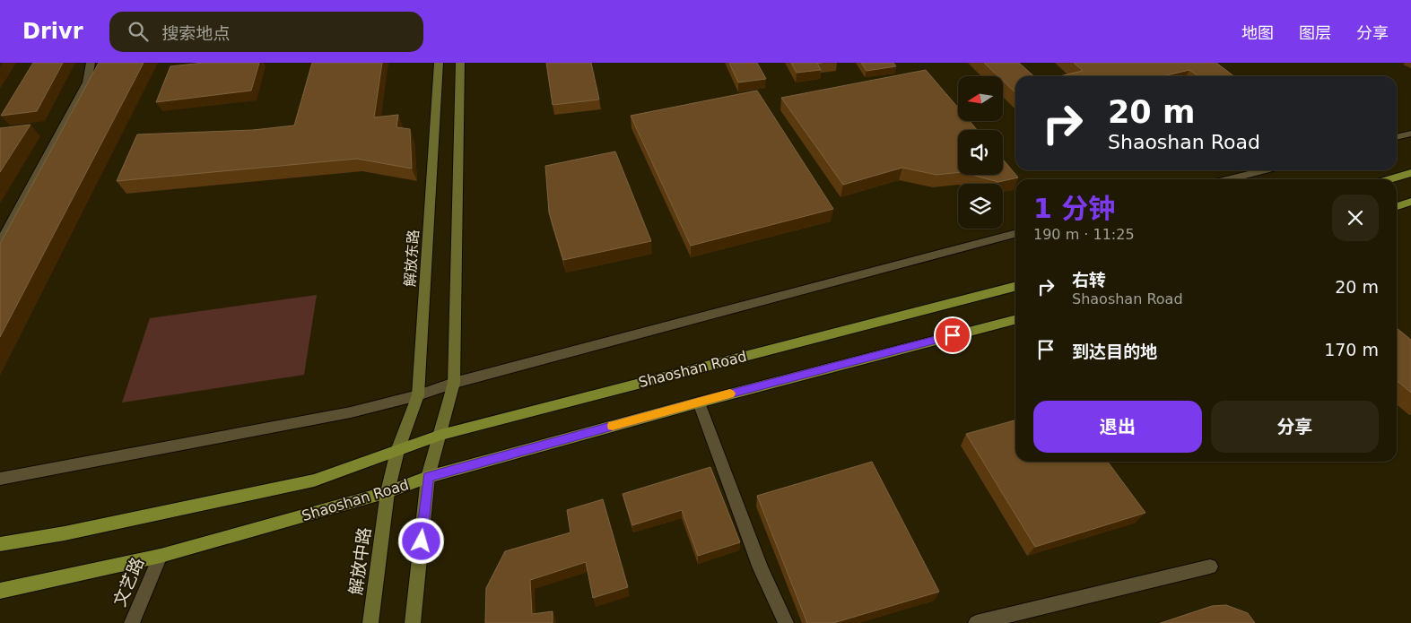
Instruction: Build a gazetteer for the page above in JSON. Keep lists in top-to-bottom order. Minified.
{"streets":{"main road":["解放东路","Shaoshan Road","解放中路"],"street":["文艺路"]},"crossings":[["解放东路","Shaoshan Road"],["解放东路","解放中路"],["Shaoshan Road","解放中路"],["Shaoshan Road","文艺路"]],"north":"left","page":{"header":"Drivr","search":"搜索地点","nav":["地图","图层","分享"],"turn":["20 m","Shaoshan Road"],"heading":["1 分钟","190 m · 11:25"],"list":[{"name":"右转","note":"Shaoshan Road","value":"20 m"},{"name":"到达目的地","value":"170 m"}],"buttons":["退出","分享"]}}
